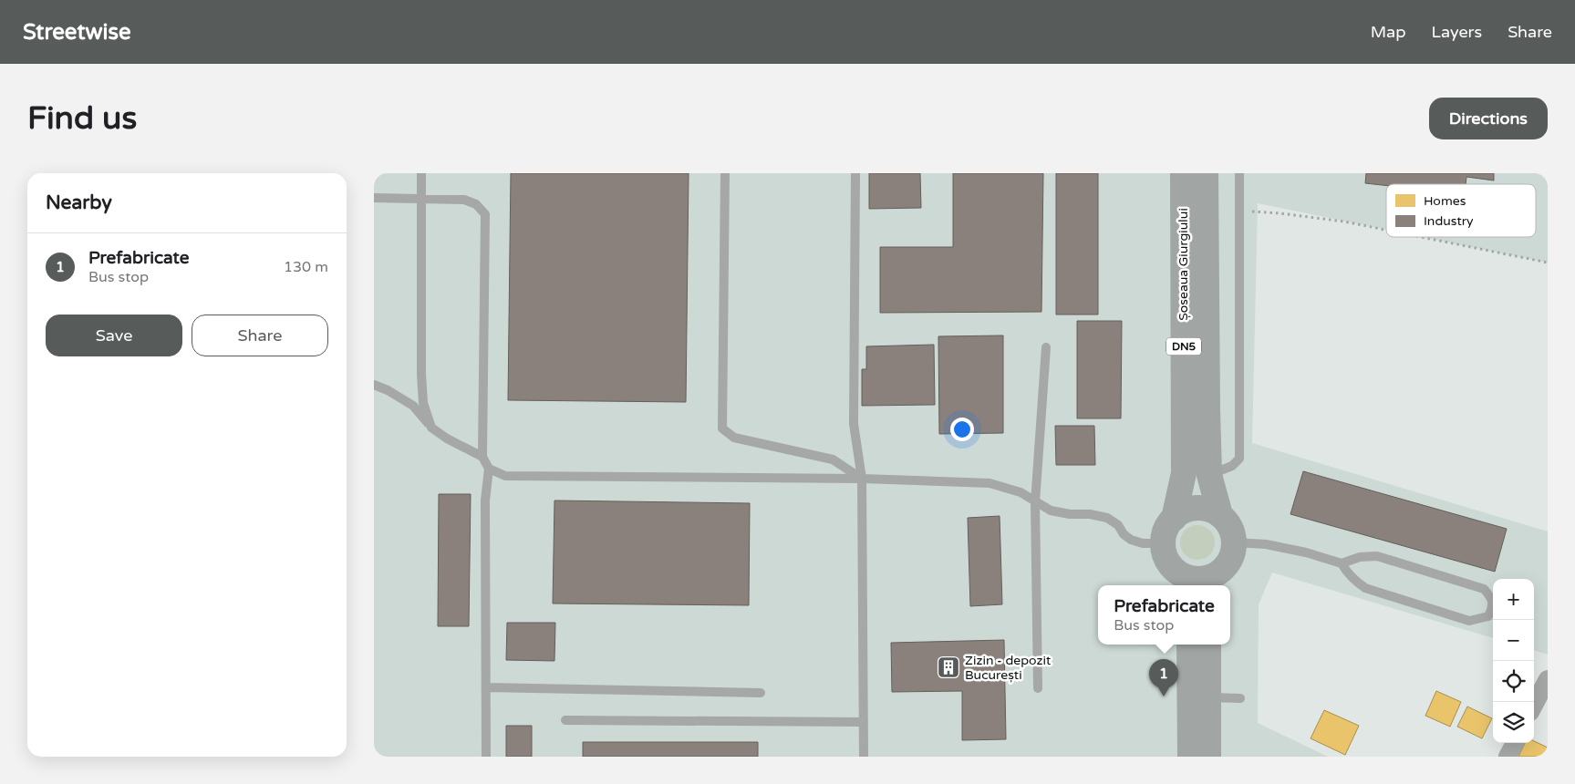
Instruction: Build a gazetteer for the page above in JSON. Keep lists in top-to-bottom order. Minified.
{"streets":{"highway":["Șoseaua Giurgiului","DN5"]},"places":{"building":["Zizin - depozit București"]},"legend":["Homes","Industry"],"page":{"header":"Streetwise","nav":["Map","Layers","Share"],"buttons":["Directions",["Save","Share"]],"title":"Find us","heading":"Nearby","list":[{"mark":"1","name":"Prefabricate","note":"Bus stop","value":"130 m"}],"map_buttons":["+","−"],"popup":["Prefabricate","Bus stop"],"pins":"1"}}
